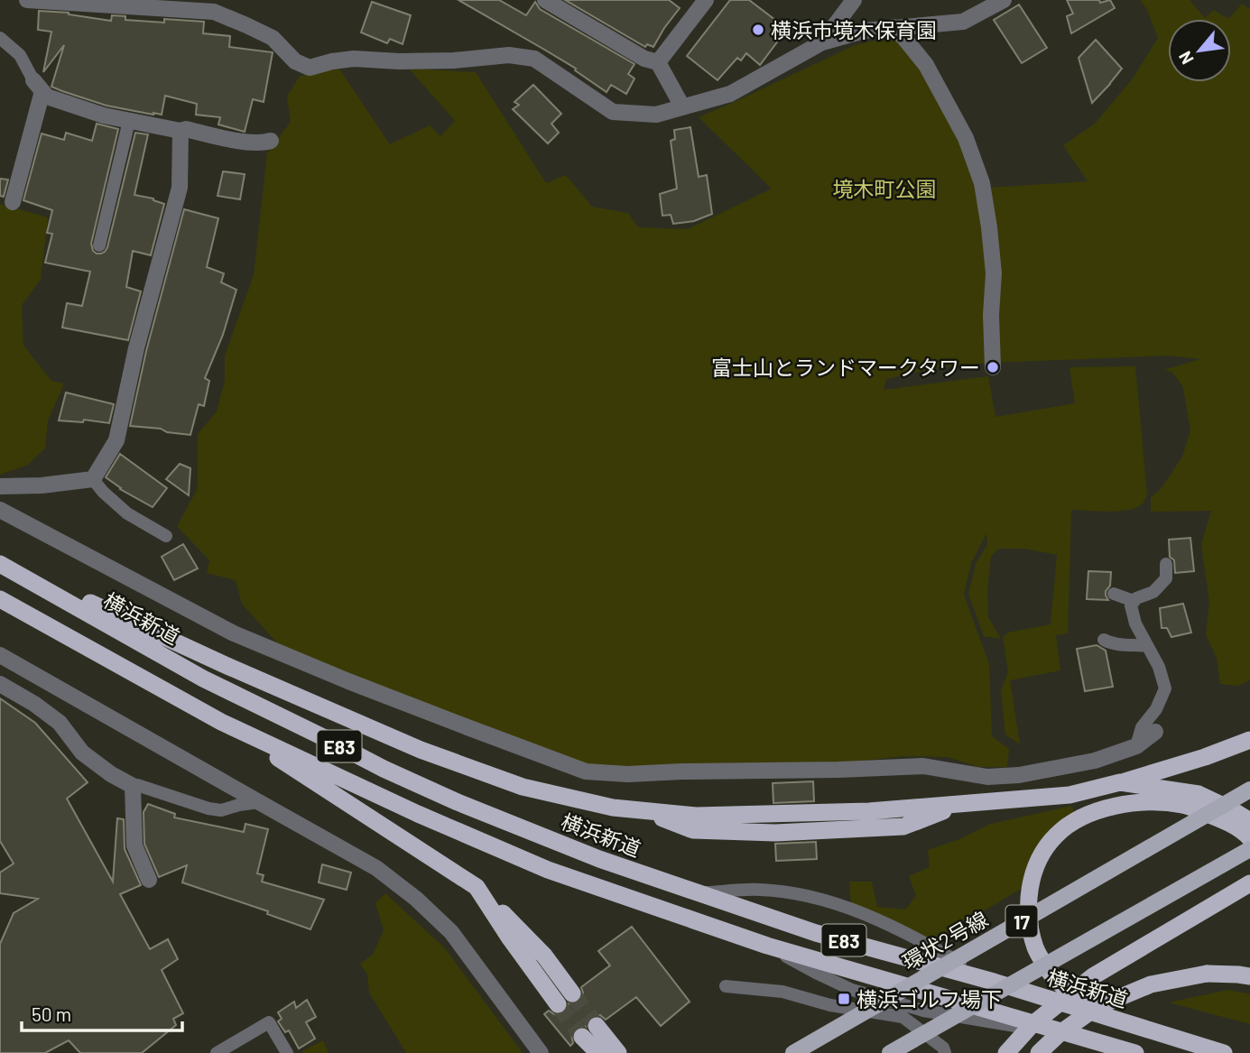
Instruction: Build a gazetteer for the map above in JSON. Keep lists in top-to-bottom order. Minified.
{"streets":{"highway":["横浜新道","E83"],"main road":["17","環状2号線"]},"parks":["境木町公園"],"places":{"other":["横浜市境木保育園","富士山とランドマークタワー"],"transit":["横浜ゴルフ場下"]},"scale_bar":"50 m","north":"bottom left"}
